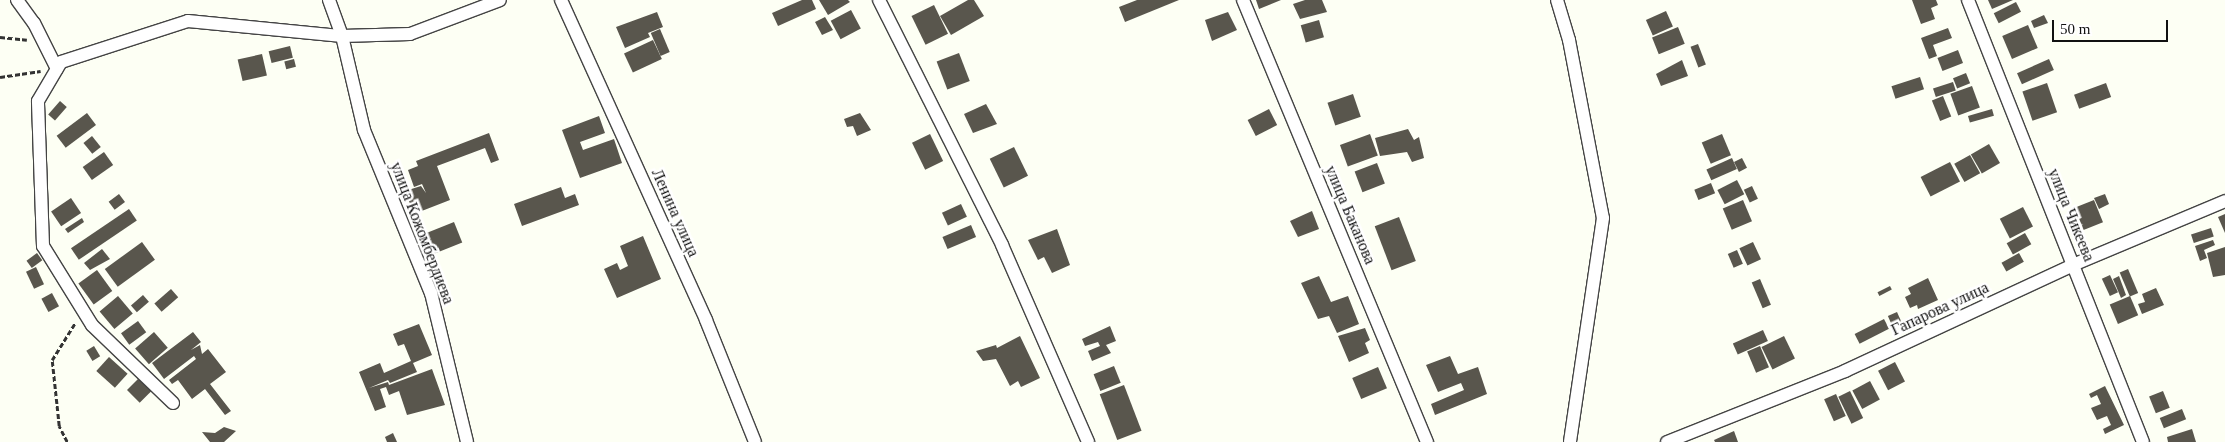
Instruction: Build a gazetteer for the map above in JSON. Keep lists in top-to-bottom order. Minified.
{"streets":{"street":["Ленина улица","улица Баканова","улица Чикеева","улица Кожомбердиева","Гапарова улица"]},"crossings":[["улица Чикеева","Гапарова улица"]],"scale_bar":"50 m"}
